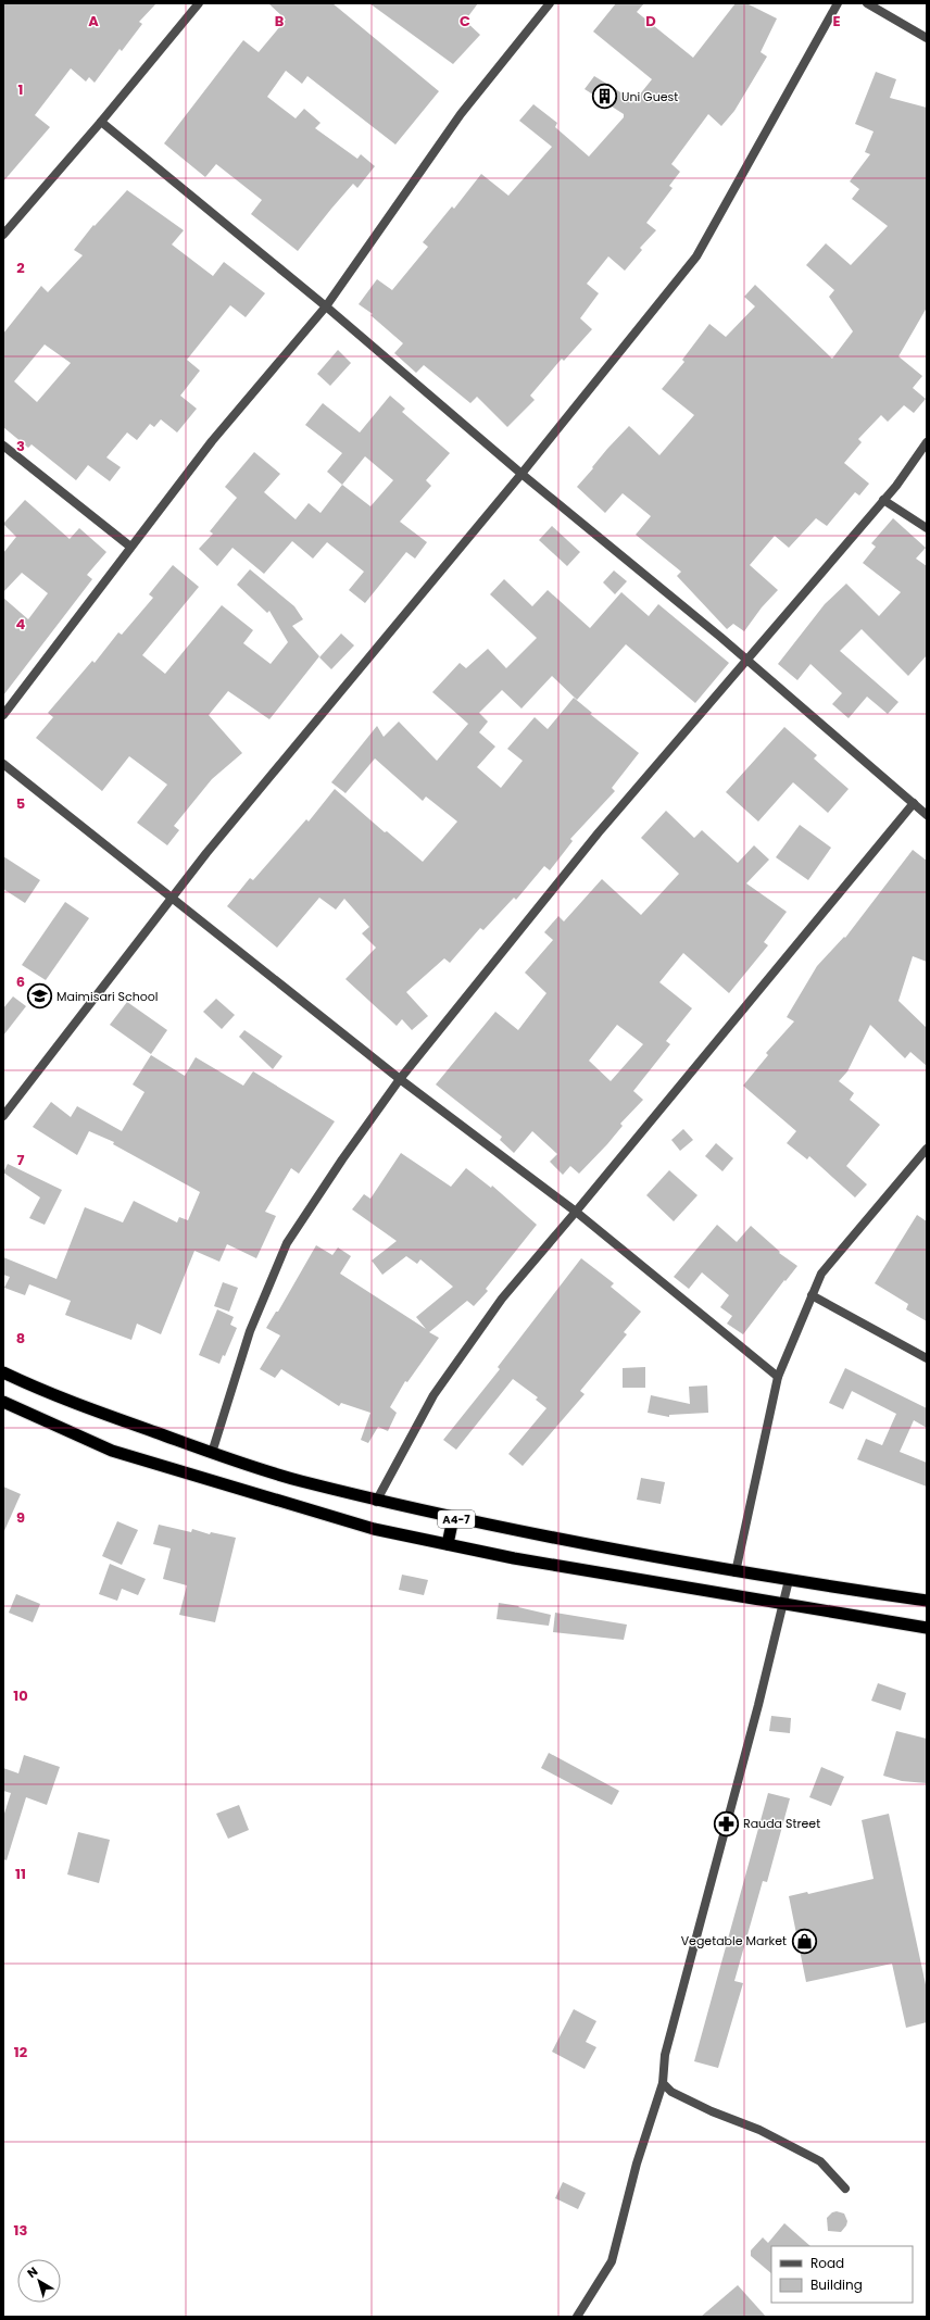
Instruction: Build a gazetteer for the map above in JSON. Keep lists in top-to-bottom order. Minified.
{"streets":{"highway":["A4-7"]},"places":{"building":["Uni Guest"],"school or university":["Maimisari School"],"pharmacy":["Rauda Street"],"shop":["Vegetable Market"]},"legend":["Road","Building"],"north":"top left","grid":{"columns":["A","B","C","D","E"],"rows":["1","2","3","4","5","6","7","8","9","10","11","12","13"]}}
